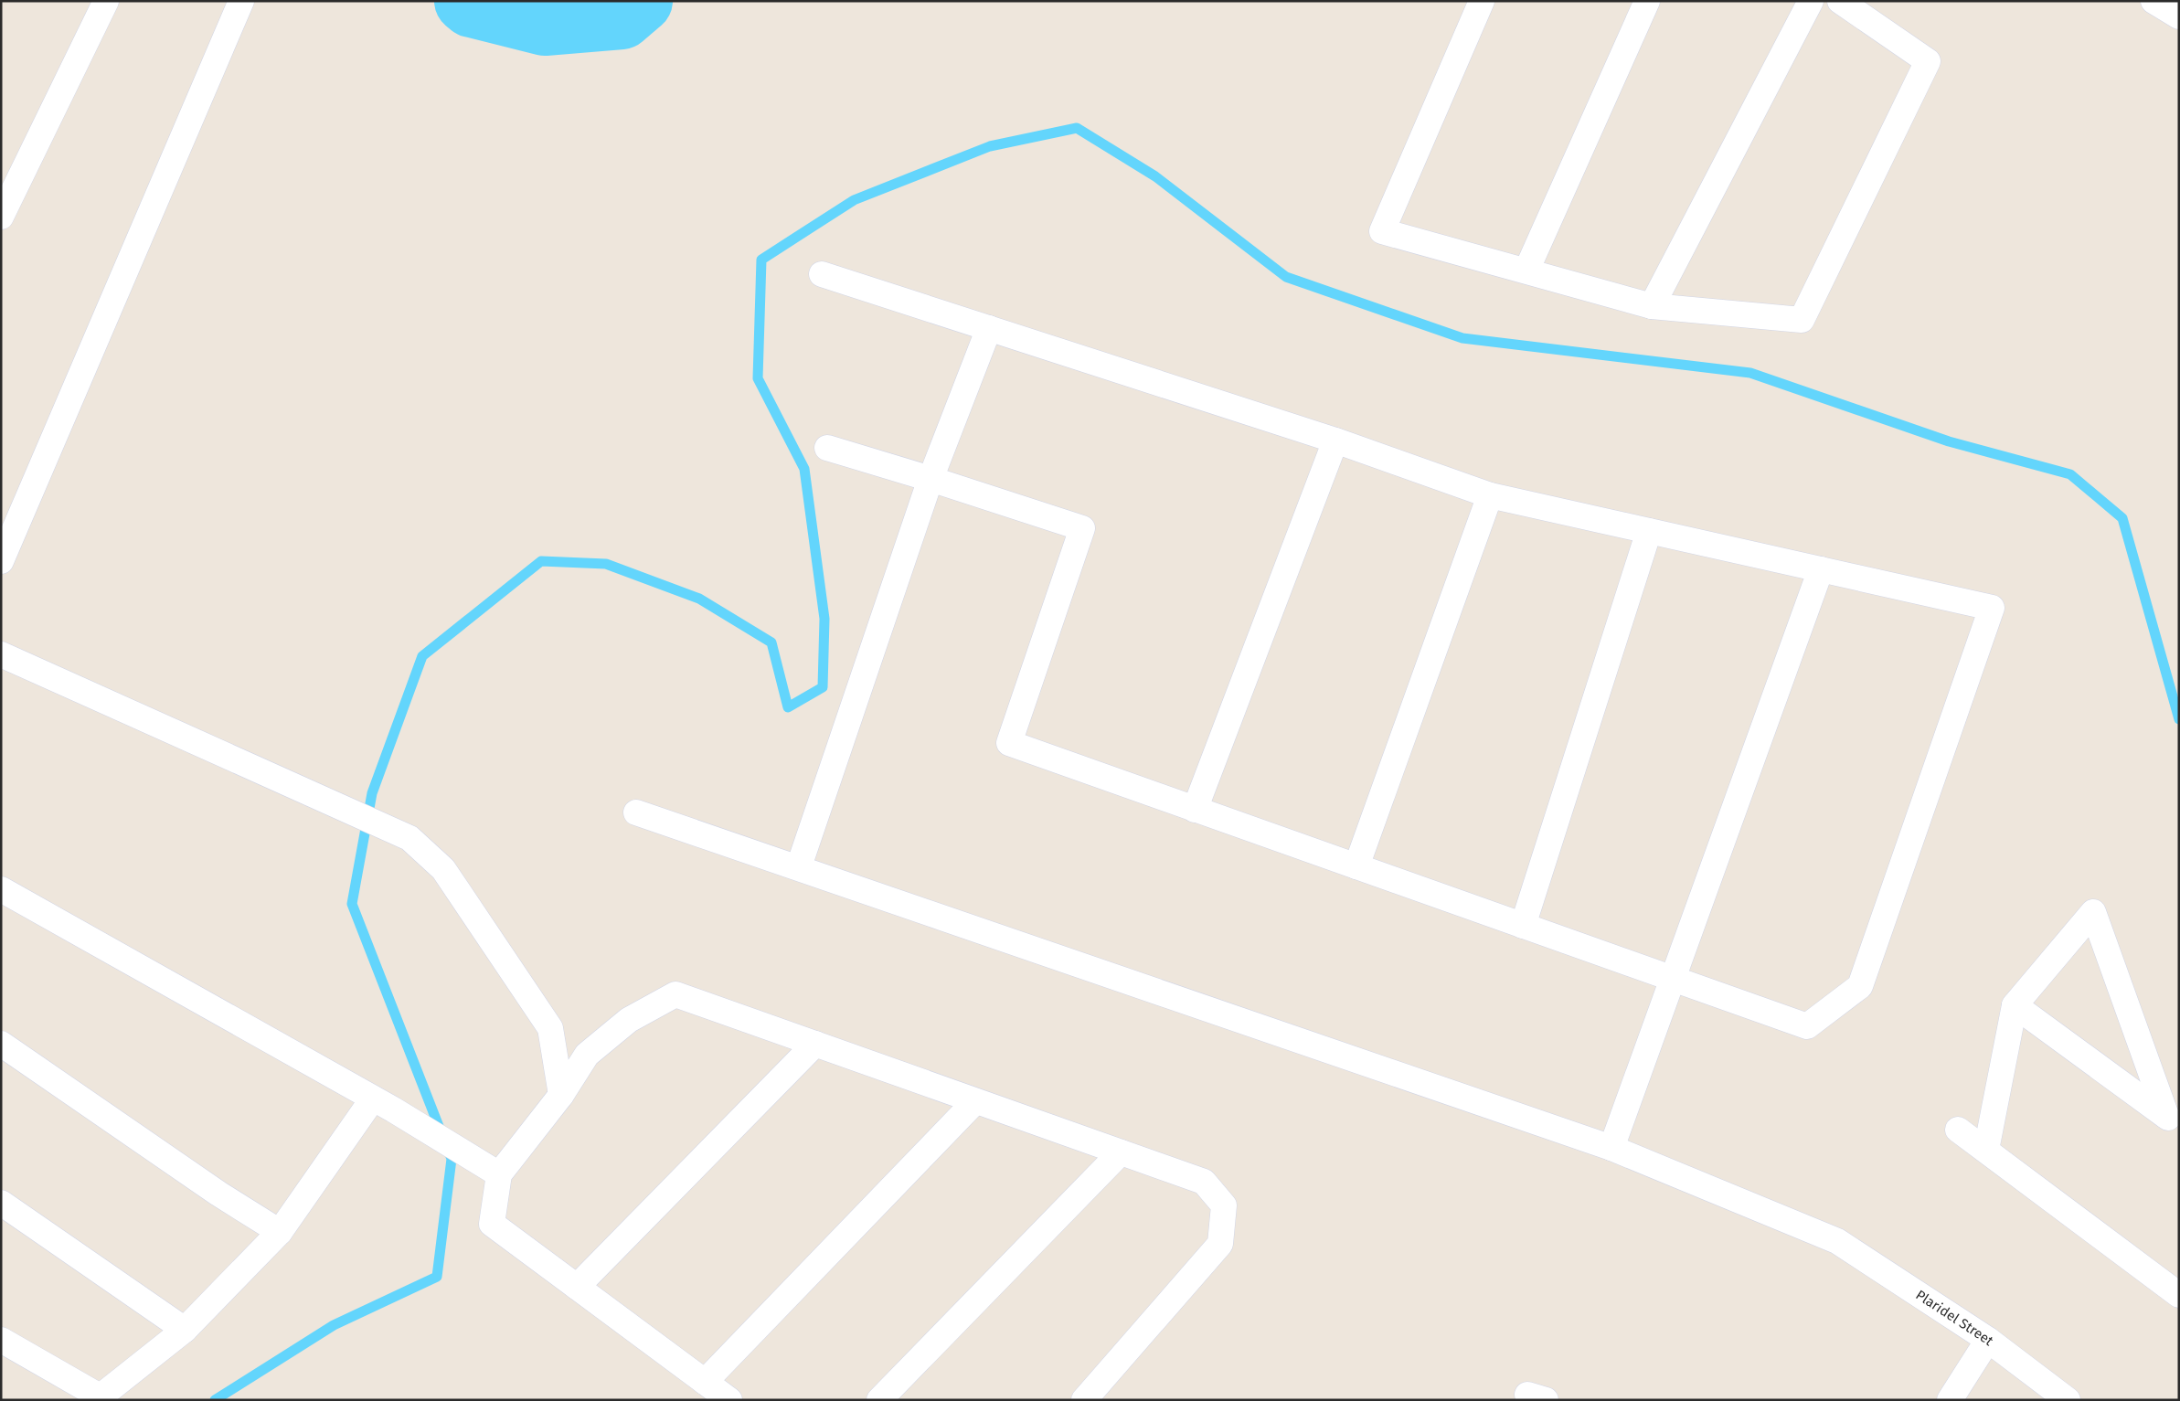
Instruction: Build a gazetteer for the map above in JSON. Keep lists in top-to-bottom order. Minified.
{"streets":{"street":["Plaridel Street"]}}
